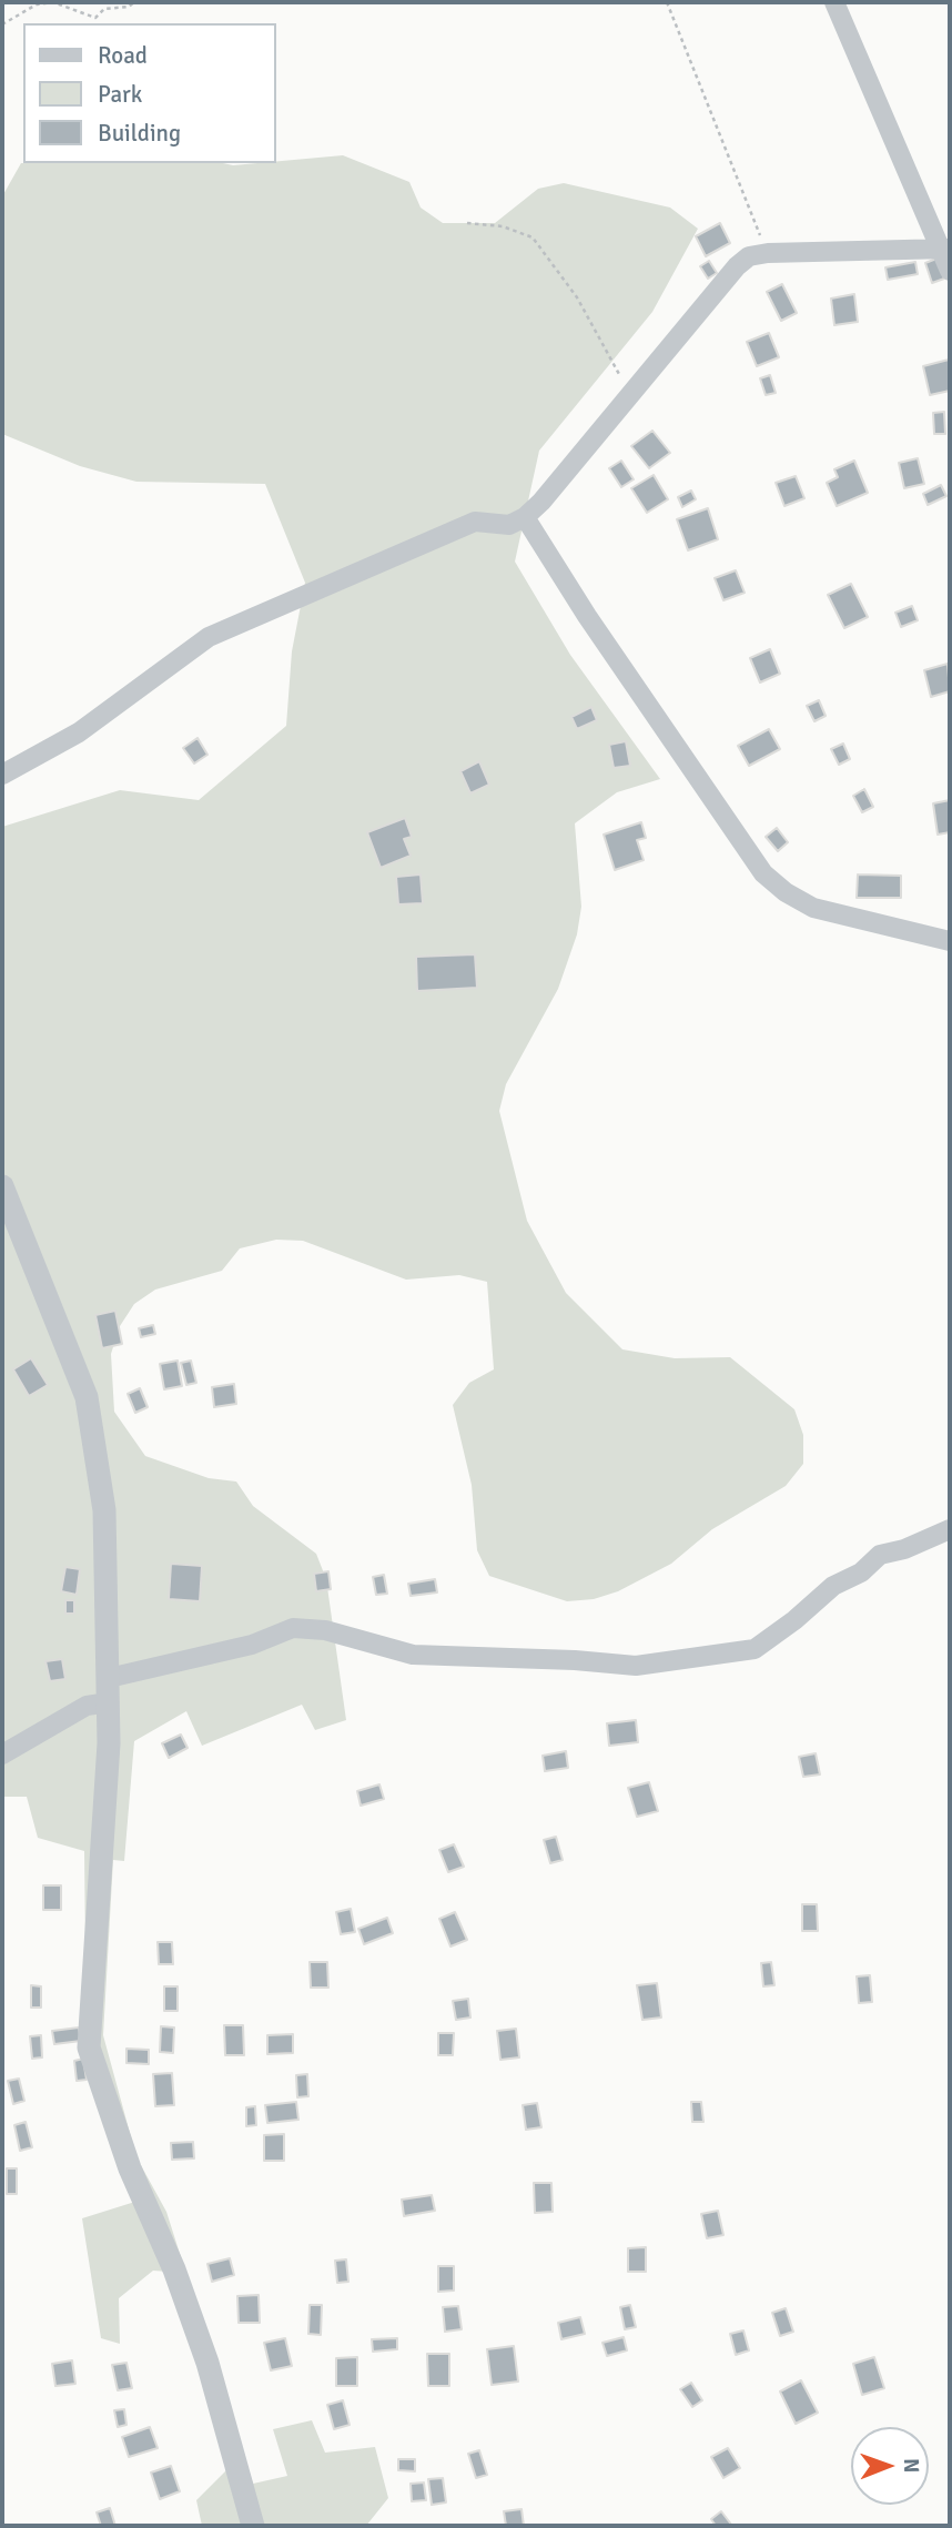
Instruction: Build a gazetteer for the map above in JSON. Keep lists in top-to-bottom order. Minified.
{"legend":["Road","Park","Building"],"north":"right"}
